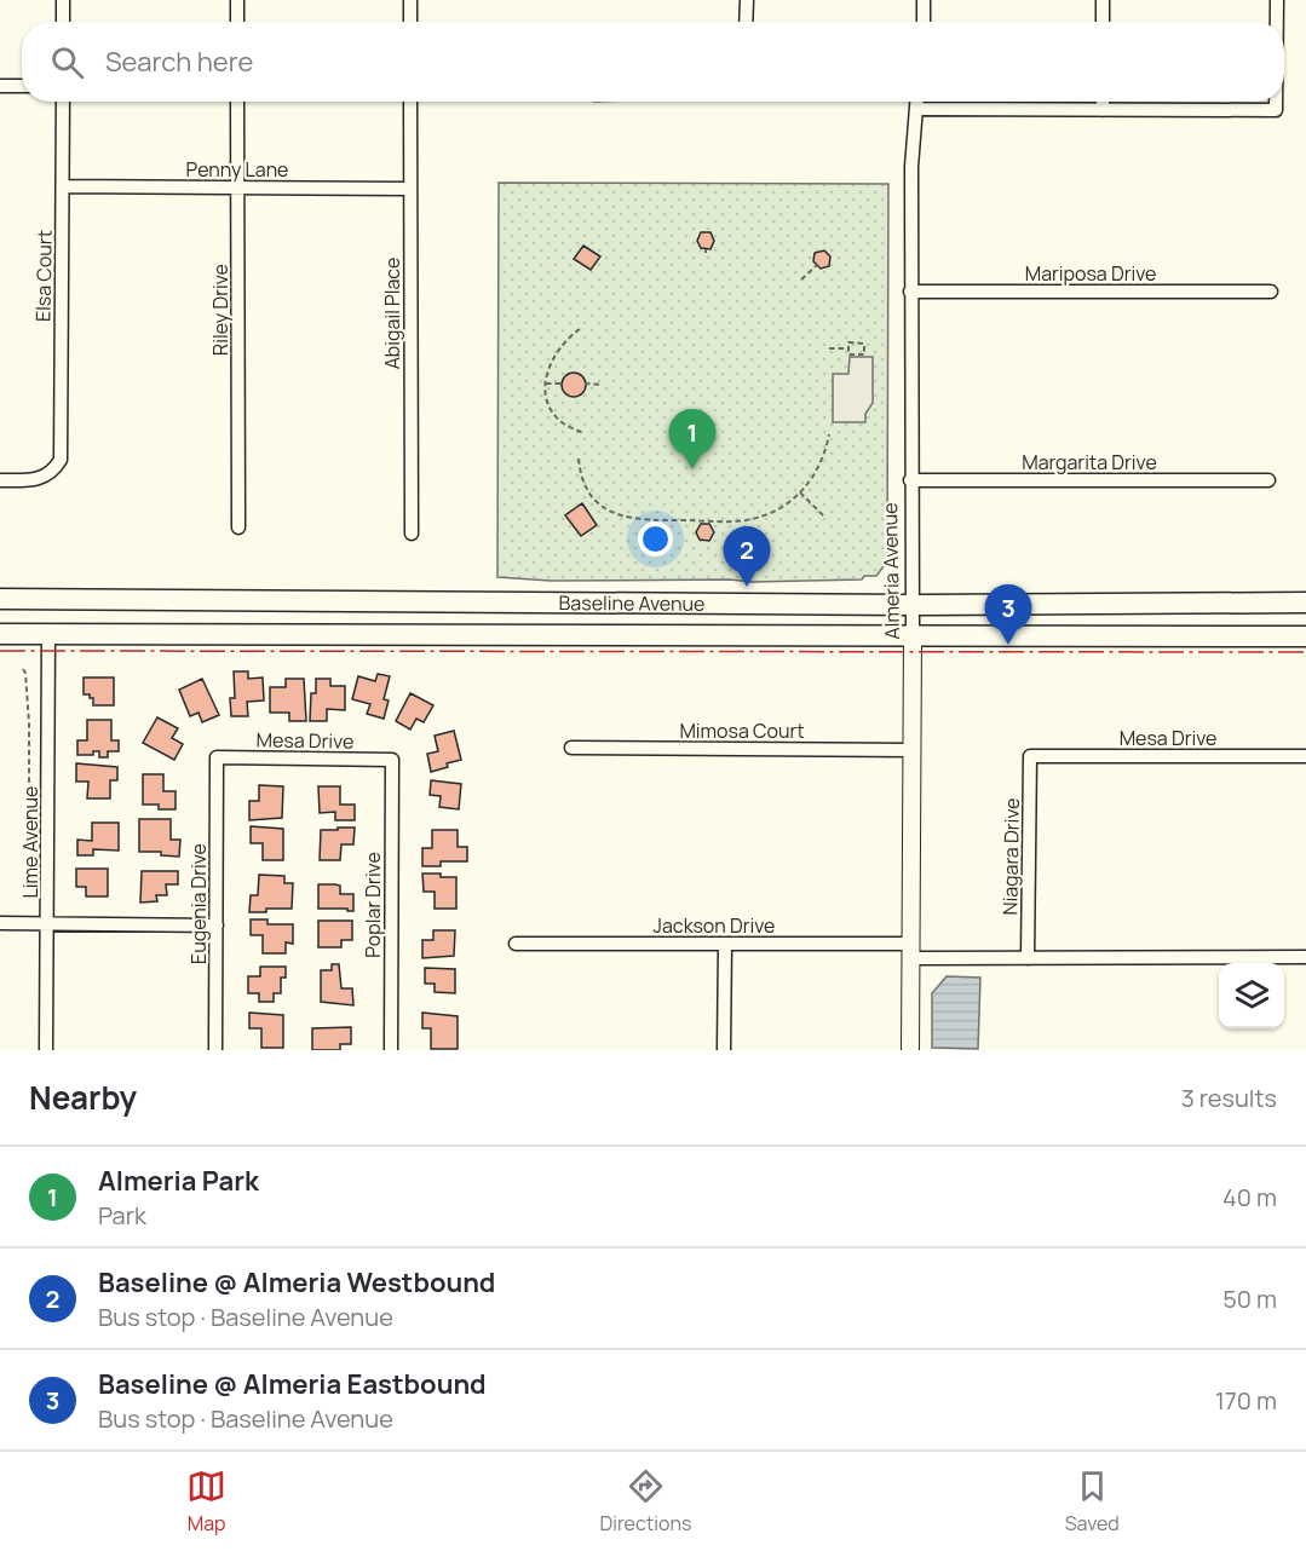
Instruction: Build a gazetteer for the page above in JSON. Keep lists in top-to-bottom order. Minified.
{"streets":{"main road":["Baseline Avenue"],"street":["Penny Lane","Mariposa Drive","Elsa Court","Riley Drive","Abigail Place","Margarita Drive","Almeria Avenue","Mimosa Court","Mesa Drive","Lime Avenue","Niagara Drive","Eugenia Drive","Poplar Drive","Jackson Drive"]},"crossings":[["Penny Lane","Elsa Court"],["Penny Lane","Riley Drive"],["Penny Lane","Abigail Place"],["Mariposa Drive","Almeria Avenue"],["Margarita Drive","Almeria Avenue"],["Almeria Avenue","Baseline Avenue"],["Almeria Avenue","Mimosa Court"],["Almeria Avenue","Jackson Drive"],["Baseline Avenue","Lime Avenue"],["Mesa Drive","Niagara Drive"],["Mesa Drive","Eugenia Drive"],["Mesa Drive","Poplar Drive"],["Niagara Drive","Jackson Drive"]],"page":{"search":"Search here","pins":["1","2","3"],"heading":["Nearby","3 results"],"list":[{"mark":"1","name":"Almeria Park","note":"Park","value":"40 m"},{"mark":"2","name":"Baseline @ Almeria Westbound","note":"Bus stop · Baseline Avenue","value":"50 m"},{"mark":"3","name":"Baseline @ Almeria Eastbound","note":"Bus stop · Baseline Avenue","value":"170 m"}],"nav":["Map","Directions","Saved"]}}
